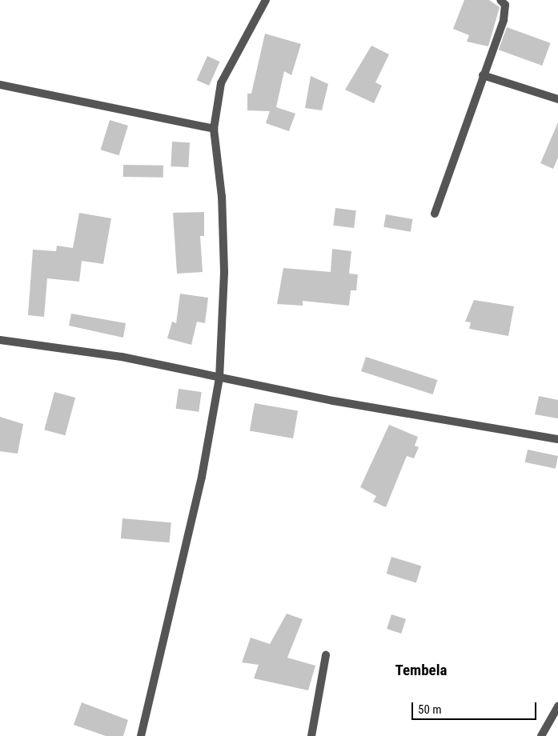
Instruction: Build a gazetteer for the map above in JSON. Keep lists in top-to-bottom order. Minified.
{"districts":["Tembela"],"scale_bar":"50 m"}
